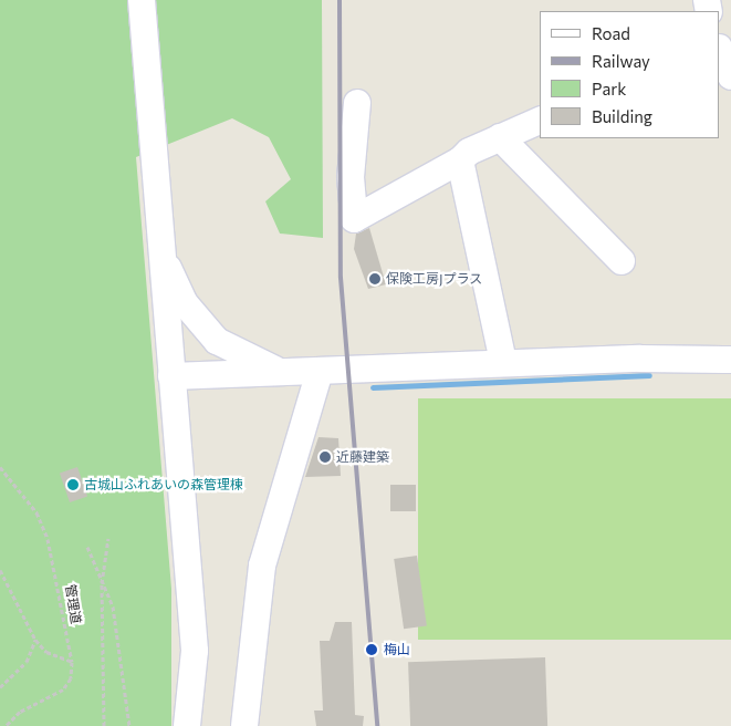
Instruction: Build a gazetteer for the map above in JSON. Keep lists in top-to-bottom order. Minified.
{"streets":{"path":["管理道"]},"places":["保険工房Jプラス","近藤建築","古城山ふれあいの森管理棟","梅山"],"legend":["Road","Railway","Park","Building"]}
